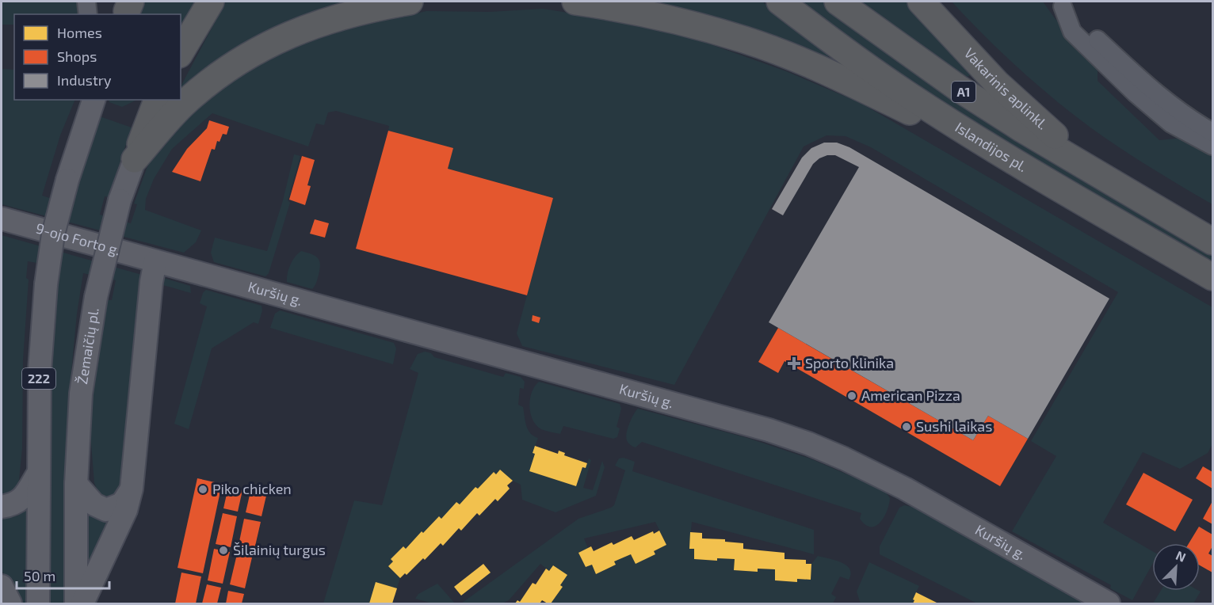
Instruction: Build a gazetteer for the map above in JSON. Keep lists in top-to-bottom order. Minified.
{"streets":{"highway":["Vakarinis aplinkl.","A1","Islandijos pl.","Žemaičių pl."],"main road":["9-ojo Forto g.","Kuršių g.","222"]},"crossings":[["Vakarinis aplinkl.","A1"],["9-ojo Forto g.","Kuršių g."]],"places":{"health":["Sporto klinika"],"other":["American Pizza","Sushi laikas","Piko chicken","Šilainių turgus"]},"legend":["Homes","Shops","Industry"],"scale_bar":"50 m","north":"top right"}
